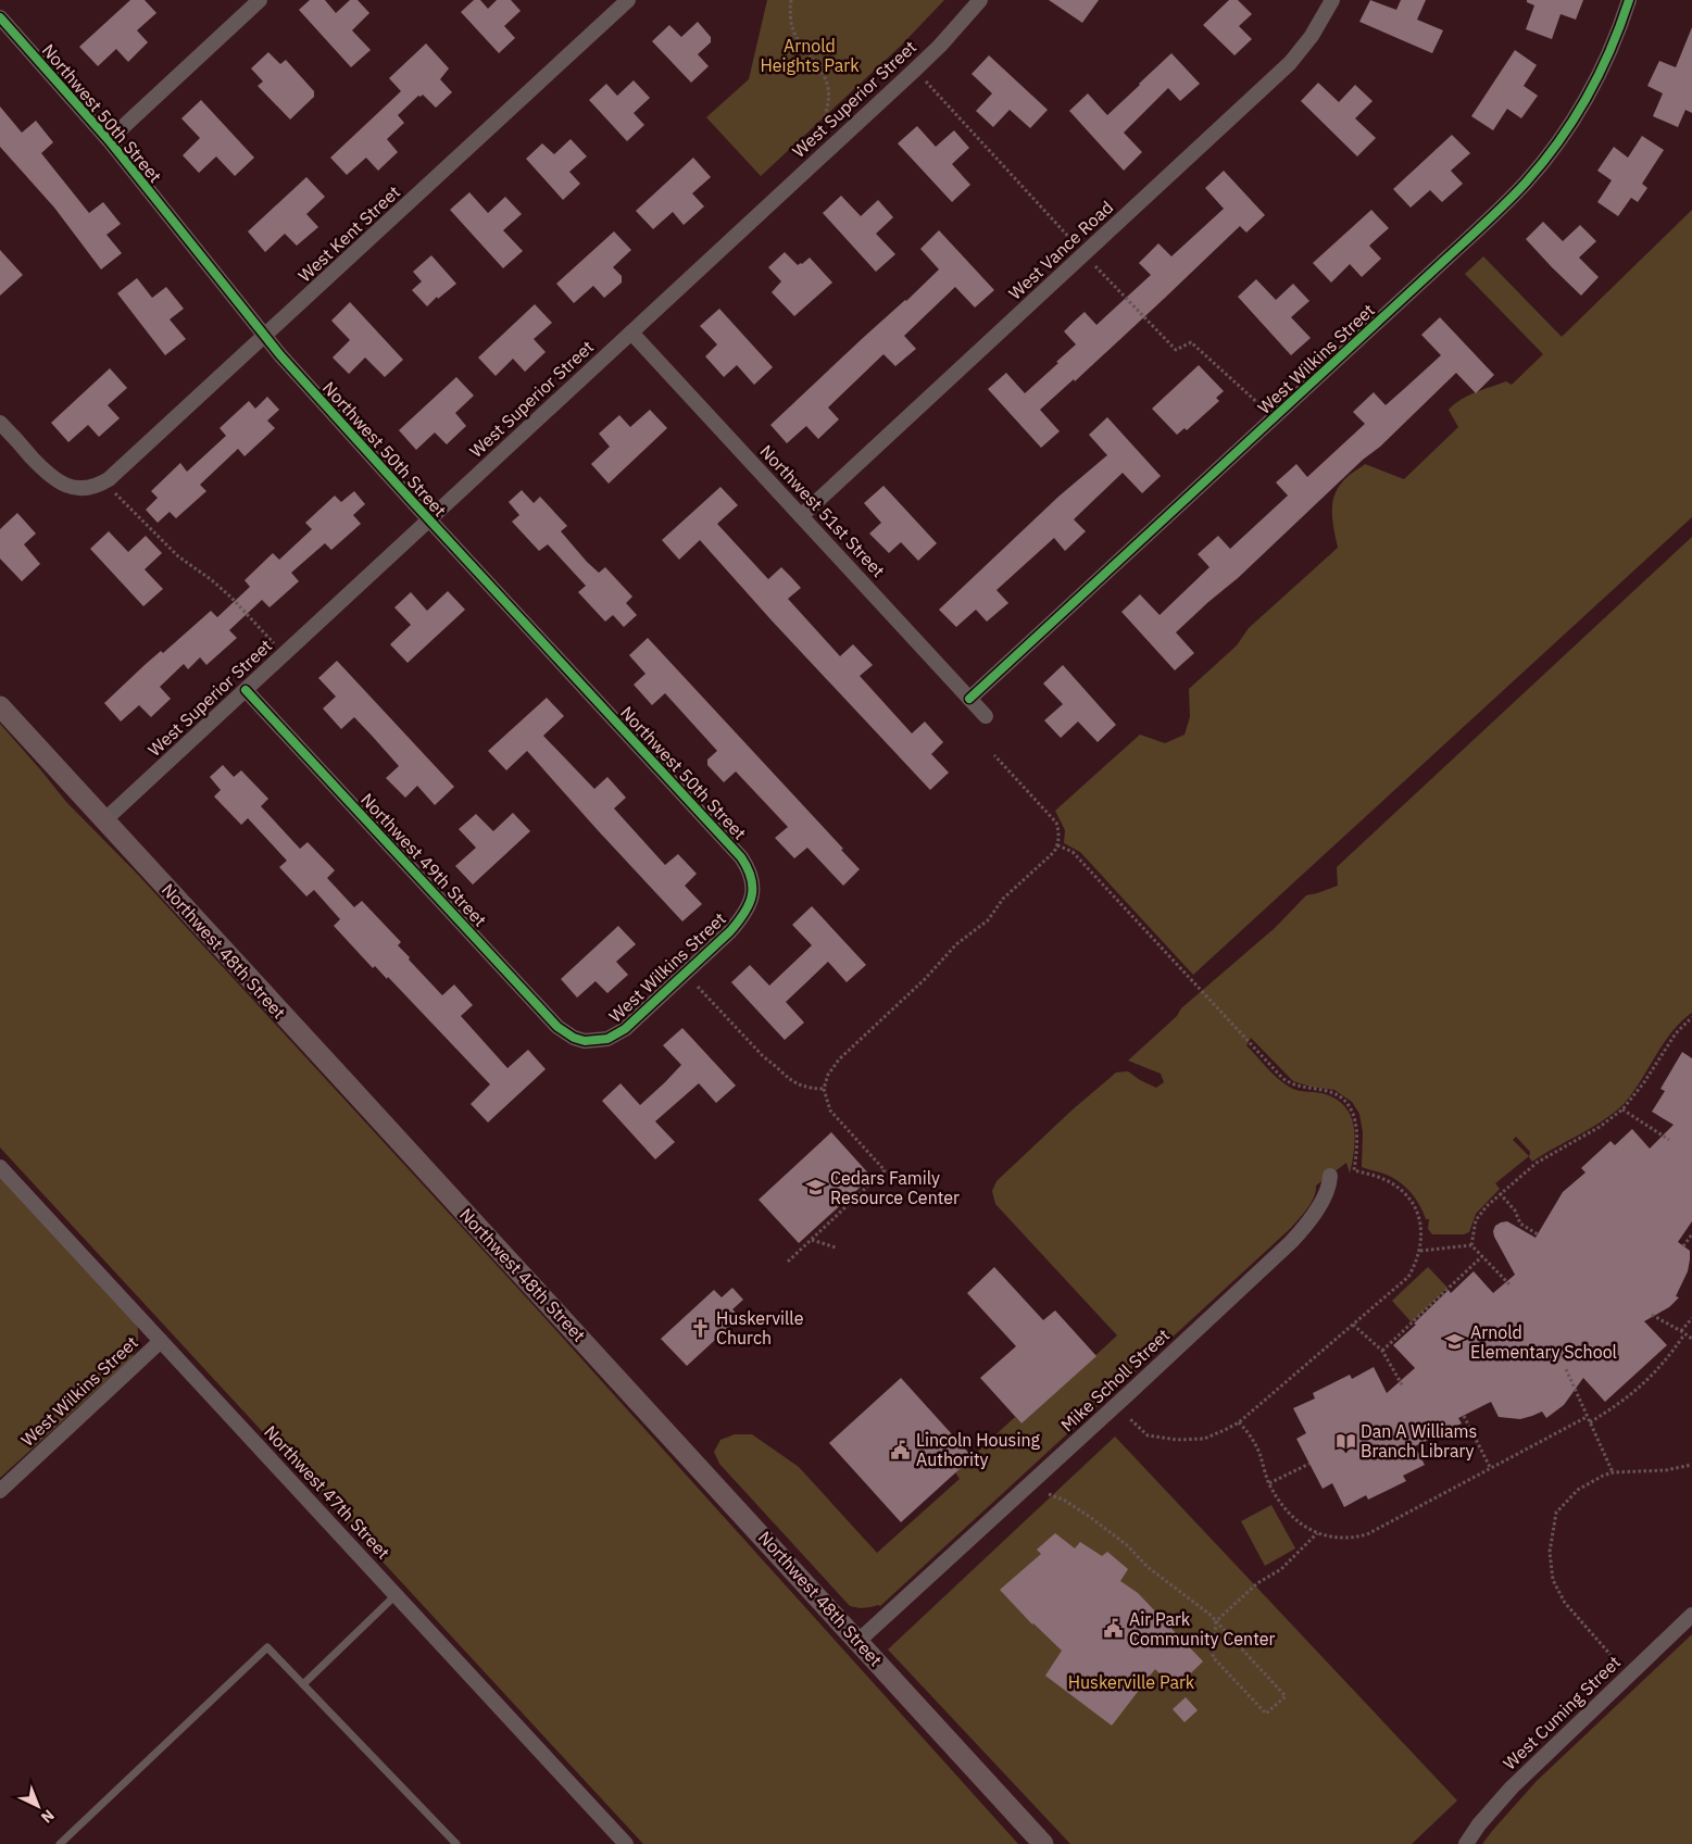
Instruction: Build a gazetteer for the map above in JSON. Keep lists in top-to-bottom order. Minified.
{"streets":{"main road":["Northwest 48th Street"],"street":["West Superior Street","Northwest 50th Street","West Kent Street","West Vance Road","West Wilkins Street","Northwest 51st Street","Northwest 49th Street","Mike Scholl Street","Northwest 47th Street","West Cuming Street"]},"crossings":[["West Superior Street","Northwest 50th Street"],["West Superior Street","Northwest 51st Street"],["West Superior Street","Northwest 49th Street"],["West Superior Street","Northwest 48th Street"],["Northwest 50th Street","West Kent Street"],["Northwest 50th Street","West Wilkins Street"],["West Vance Road","Northwest 51st Street"],["West Wilkins Street","Northwest 51st Street"],["West Wilkins Street","Northwest 49th Street"],["West Wilkins Street","Northwest 47th Street"],["Northwest 48th Street","Mike Scholl Street"]],"parks":["Arnold Heights Park","Huskerville Park"],"places":{"school or university":["Cedars Family Resource Center","Arnold Elementary School"],"church":["Huskerville Church"],"library":["Dan A Williams Branch Library"],"public building":["Lincoln Housing Authority","Air Park Community Center"]},"north":"bottom right"}
